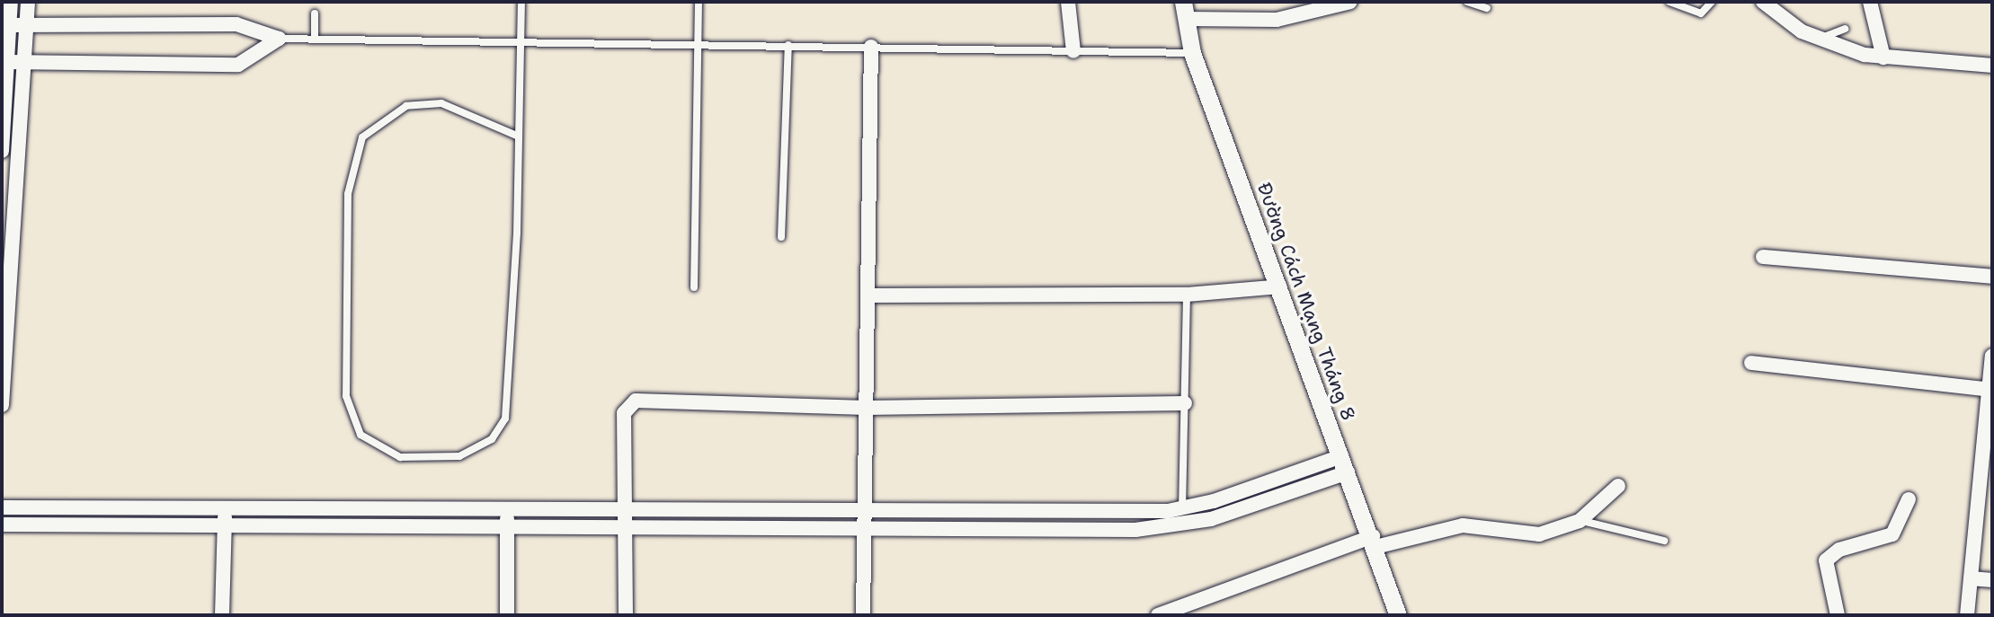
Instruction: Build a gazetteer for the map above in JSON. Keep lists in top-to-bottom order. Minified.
{"streets":{"street":["Đường Cách Mạng Tháng 8"]}}
